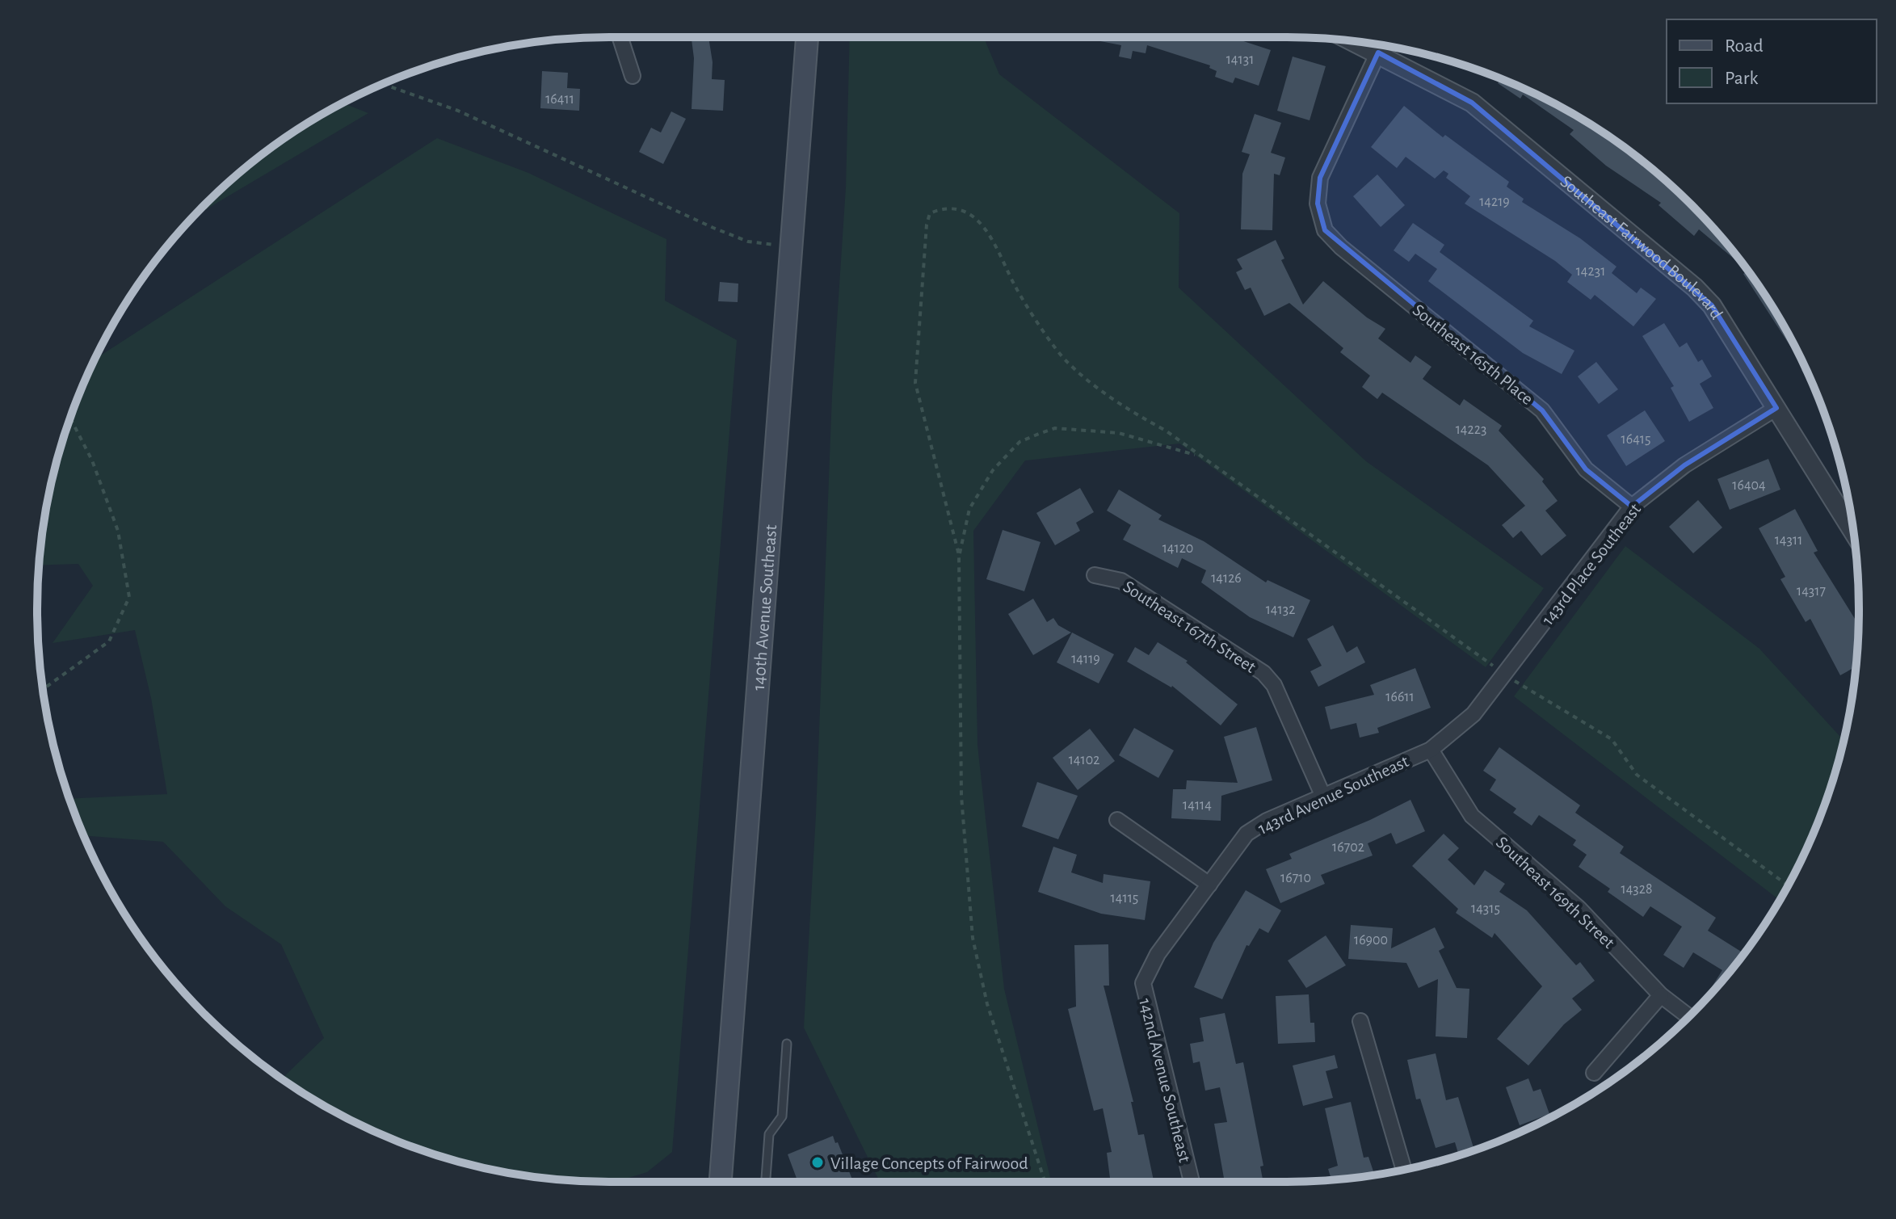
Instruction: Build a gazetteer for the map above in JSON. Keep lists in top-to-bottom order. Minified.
{"streets":{"main road":["140th Avenue Southeast"],"street":["Southeast Fairwood Boulevard","Southeast 165th Place","143rd Place Southeast","Southeast 167th Street","143rd Avenue Southeast","Southeast 169th Street","142nd Avenue Southeast"]},"crossings":[["Southeast Fairwood Boulevard","Southeast 165th Place"],["Southeast Fairwood Boulevard","143rd Place Southeast"],["Southeast 165th Place","143rd Place Southeast"],["143rd Place Southeast","143rd Avenue Southeast"],["143rd Place Southeast","Southeast 169th Street"],["Southeast 167th Street","143rd Avenue Southeast"],["143rd Avenue Southeast","Southeast 169th Street"],["143rd Avenue Southeast","142nd Avenue Southeast"]],"places":["Village Concepts of Fairwood"],"house_numbers":["14131","16411","14219","14231","14223","16415","16404","14311","14120","14126","14317","14132","14119","16611","14102","14114","16702","16710","14328","14115","14315","16900"],"legend":["Road","Park"]}
